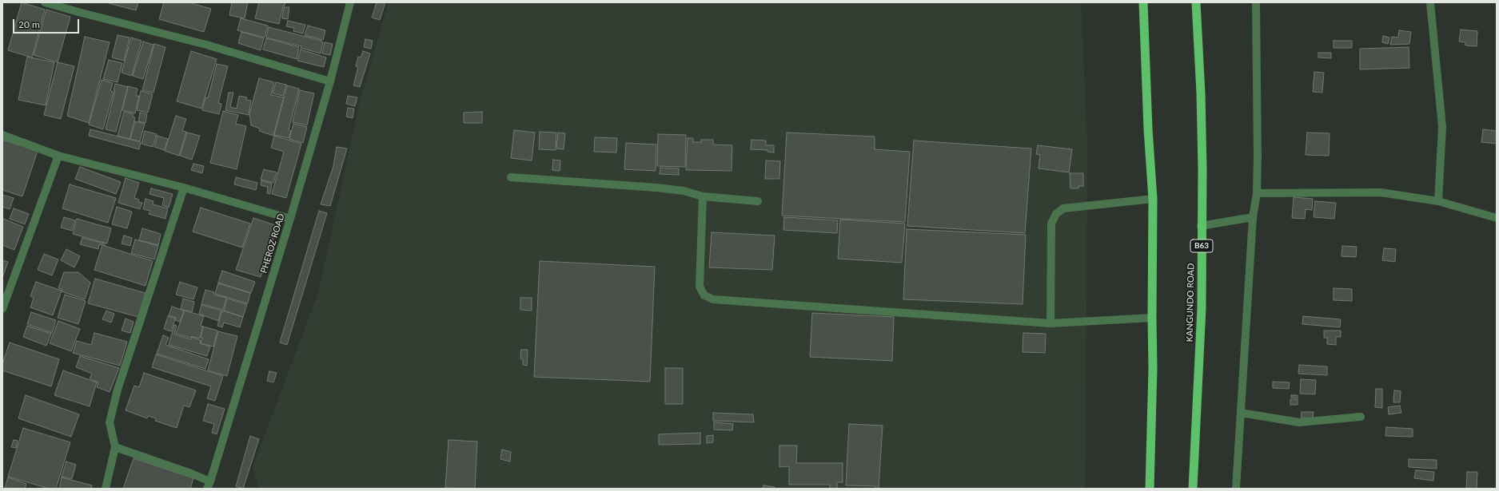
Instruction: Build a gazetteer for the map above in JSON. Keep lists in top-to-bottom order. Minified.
{"streets":{"highway":["B63","KANGUNDO ROAD"],"street":["PHEROZ ROAD"]},"scale_bar":"20 m"}
